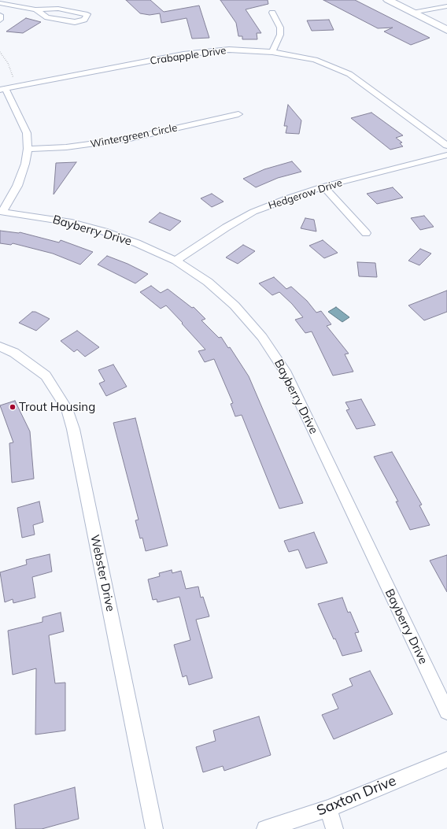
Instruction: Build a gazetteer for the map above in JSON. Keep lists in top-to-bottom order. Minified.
{"streets":{"street":["Crabapple Drive","Wintergreen Circle","Hedgerow Drive","Bayberry Drive","Webster Drive","Saxton Drive"]},"crossings":[["Hedgerow Drive","Bayberry Drive"]],"places":["Trout Housing"]}
